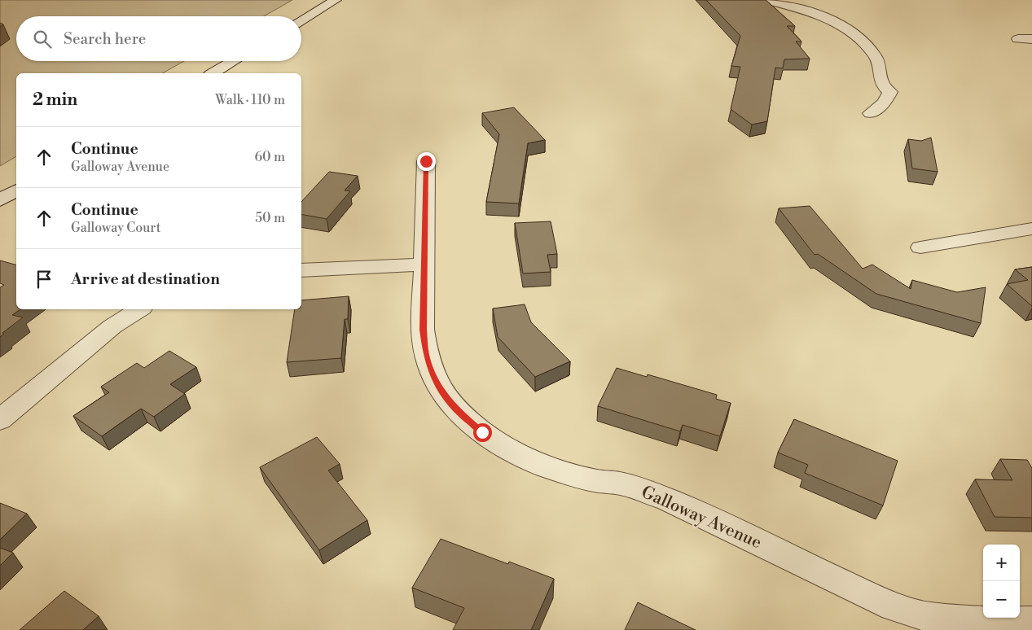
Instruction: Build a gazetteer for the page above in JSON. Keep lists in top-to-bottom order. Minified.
{"streets":{"street":["Galloway Avenue"]},"page":{"search":"Search here","heading":["2 min","Walk · 110 m"],"list":[["Continue","Galloway Avenue","60 m"],["Continue","Galloway Court","50 m"],"Arrive at destination"],"map_buttons":["+","−"]}}
